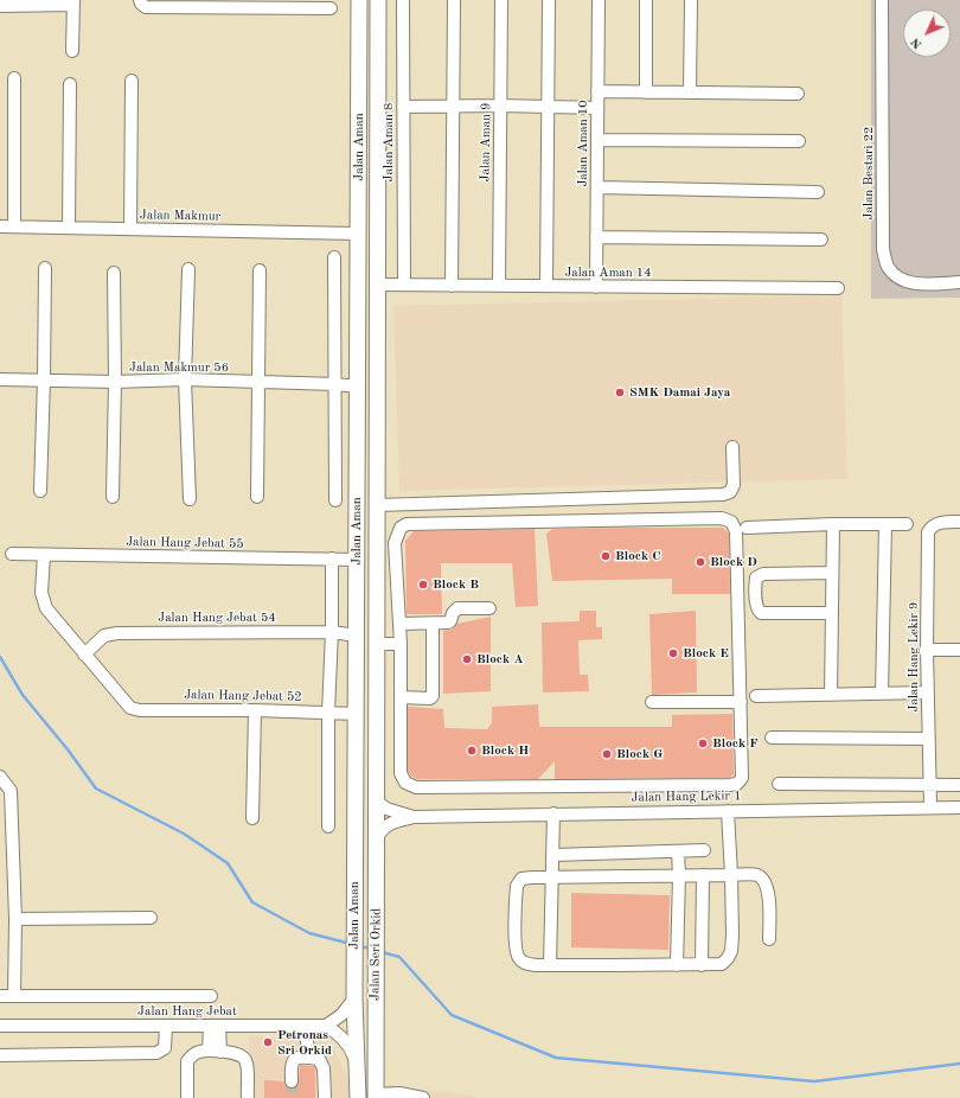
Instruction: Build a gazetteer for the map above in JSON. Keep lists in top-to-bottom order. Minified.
{"streets":{"main road":["Jalan Aman","Jalan Seri Orkid"],"street":["Jalan Aman 8","Jalan Aman 9","Jalan Aman 10","Jalan Bestari 22","Jalan Makmur","Jalan Aman 14","Jalan Makmur 56","Jalan Hang Jebat 55","Jalan Hang Jebat 54","Jalan Hang Lekir 9","Jalan Hang Jebat 52","Jalan Hang Lekir 1","Jalan Hang Jebat"]},"crossings":[["Jalan Aman 8","Jalan Aman 14"],["Jalan Aman 9","Jalan Aman 14"],["Jalan Aman 10","Jalan Aman 14"],["Jalan Aman","Jalan Makmur"],["Jalan Aman","Jalan Aman 14"],["Jalan Aman","Jalan Makmur 56"],["Jalan Aman","Jalan Hang Jebat 55"],["Jalan Aman","Jalan Hang Jebat 54"],["Jalan Aman","Jalan Hang Jebat 52"],["Jalan Aman","Jalan Hang Lekir 1"],["Jalan Aman","Jalan Seri Orkid"],["Jalan Hang Jebat 54","Jalan Hang Jebat 52"],["Jalan Hang Lekir 9","Jalan Hang Lekir 1"],["Jalan Hang Lekir 1","Jalan Seri Orkid"]],"places":["SMK Damai Jaya","Block C","Block D","Block B","Block E","Block A","Block F","Block H","Block G","Petronas Sri Orkid"],"north":"bottom left"}
